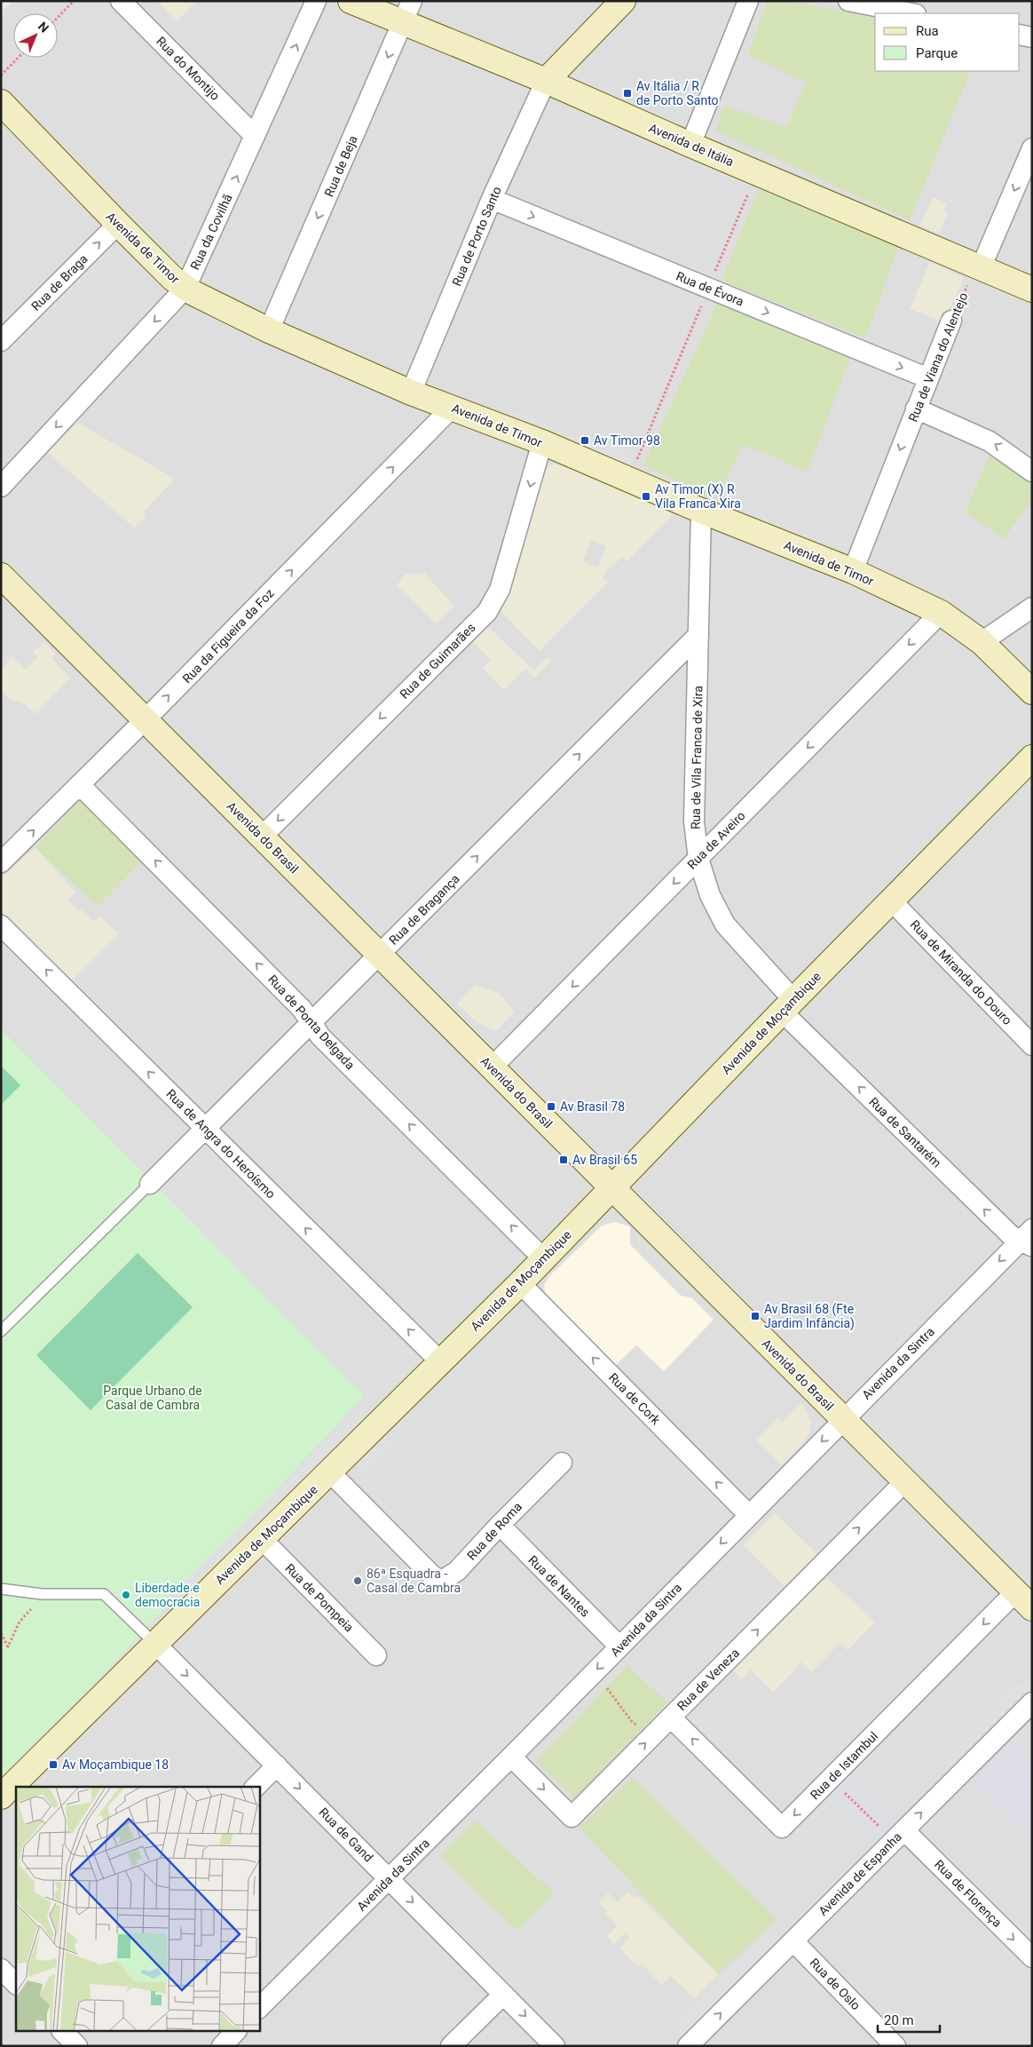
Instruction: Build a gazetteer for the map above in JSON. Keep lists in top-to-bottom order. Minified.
{"streets":{"street":["Rua do Montijo","Avenida de Itália","Rua de Beja","Rua da Covilhã","Rua de Porto Santo","Avenida de Timor","Rua de Braga","Rua de Évora","Rua de Viana do Alentejo","Rua da Figueira da Foz","Rua de Guimarães","Rua de Vila Franca de Xira","Avenida do Brasil","Rua de Aveiro","Rua de Bragança","Rua de Miranda do Douro","Rua de Ponta Delgada","Avenida de Moçambique","Rua de Santarém","Rua de Angra do Heroísmo","Avenida da Sintra","Rua de Cork","Rua de Roma","Rua de Nantes","Rua de Pompeia","Rua de Veneza","Rua de Istambul","Rua de Gand","Avenida de Espanha","Rua de Florença","Rua de Oslo"]},"crossings":[["Rua do Montijo","Rua da Covilhã"],["Avenida de Itália","Rua de Beja"],["Avenida de Itália","Rua de Porto Santo"],["Avenida de Itália","Rua de Viana do Alentejo"],["Rua de Beja","Avenida de Timor"],["Rua da Covilhã","Avenida de Timor"],["Rua de Porto Santo","Avenida de Timor"],["Rua de Porto Santo","Rua de Évora"],["Avenida de Timor","Rua de Braga"],["Avenida de Timor","Rua de Viana do Alentejo"],["Avenida de Timor","Rua da Figueira da Foz"],["Avenida de Timor","Rua de Guimarães"],["Avenida de Timor","Rua de Vila Franca de Xira"],["Avenida de Timor","Rua de Aveiro"],["Rua de Évora","Rua de Viana do Alentejo"],["Rua da Figueira da Foz","Avenida do Brasil"],["Rua da Figueira da Foz","Rua de Ponta Delgada"],["Rua de Guimarães","Avenida do Brasil"],["Rua de Vila Franca de Xira","Rua de Aveiro"],["Rua de Vila Franca de Xira","Rua de Bragança"],["Rua de Vila Franca de Xira","Avenida de Moçambique"],["Rua de Vila Franca de Xira","Rua de Santarém"],["Avenida do Brasil","Rua de Aveiro"],["Avenida do Brasil","Rua de Bragança"],["Avenida do Brasil","Avenida de Moçambique"],["Avenida do Brasil","Avenida da Sintra"],["Avenida do Brasil","Rua de Veneza"],["Avenida do Brasil","Rua de Istambul"],["Rua de Bragança","Rua de Ponta Delgada"],["Rua de Bragança","Rua de Angra do Heroísmo"],["Rua de Miranda do Douro","Avenida de Moçambique"],["Rua de Ponta Delgada","Avenida de Moçambique"],["Avenida de Moçambique","Rua de Santarém"],["Avenida de Moçambique","Rua de Angra do Heroísmo"],["Avenida de Moçambique","Rua de Cork"],["Avenida de Moçambique","Rua de Roma"],["Avenida de Moçambique","Rua de Pompeia"],["Avenida de Moçambique","Rua de Gand"],["Rua de Santarém","Avenida da Sintra"],["Avenida da Sintra","Rua de Cork"],["Avenida da Sintra","Rua de Nantes"],["Avenida da Sintra","Rua de Veneza"],["Avenida da Sintra","Rua de Gand"],["Rua de Roma","Rua de Nantes"],["Rua de Veneza","Rua de Istambul"],["Avenida de Espanha","Rua de Florença"],["Avenida de Espanha","Rua de Oslo"]],"one_way":["Rua de Beja","Rua de Braga","Rua de Évora","Rua de Viana do Alentejo","Rua da Figueira da Foz","Rua de Guimarães","Rua de Aveiro","Rua de Bragança","Rua de Ponta Delgada","Rua de Santarém","Rua de Angra do Heroísmo","Avenida da Sintra","Rua de Cork","Rua de Veneza","Rua de Gand","Avenida de Espanha","Rua de Florença"],"parks":["Parque Urbano de Casal de Cambra"],"places":{"transit":["Av Itália / R de Porto Santo","Av Timor 98","Av Timor (X) R Vila Franca Xira","Av Brasil 78","Av Brasil 65","Av Brasil 68 (Fte Jardim Infância)","Av Moçambique 18"],"other":["86ª Esquadra - Casal de Cambra","Liberdade e democracia"]},"legend":["Rua","Parque"],"scale_bar":"20 m","north":"top right"}
